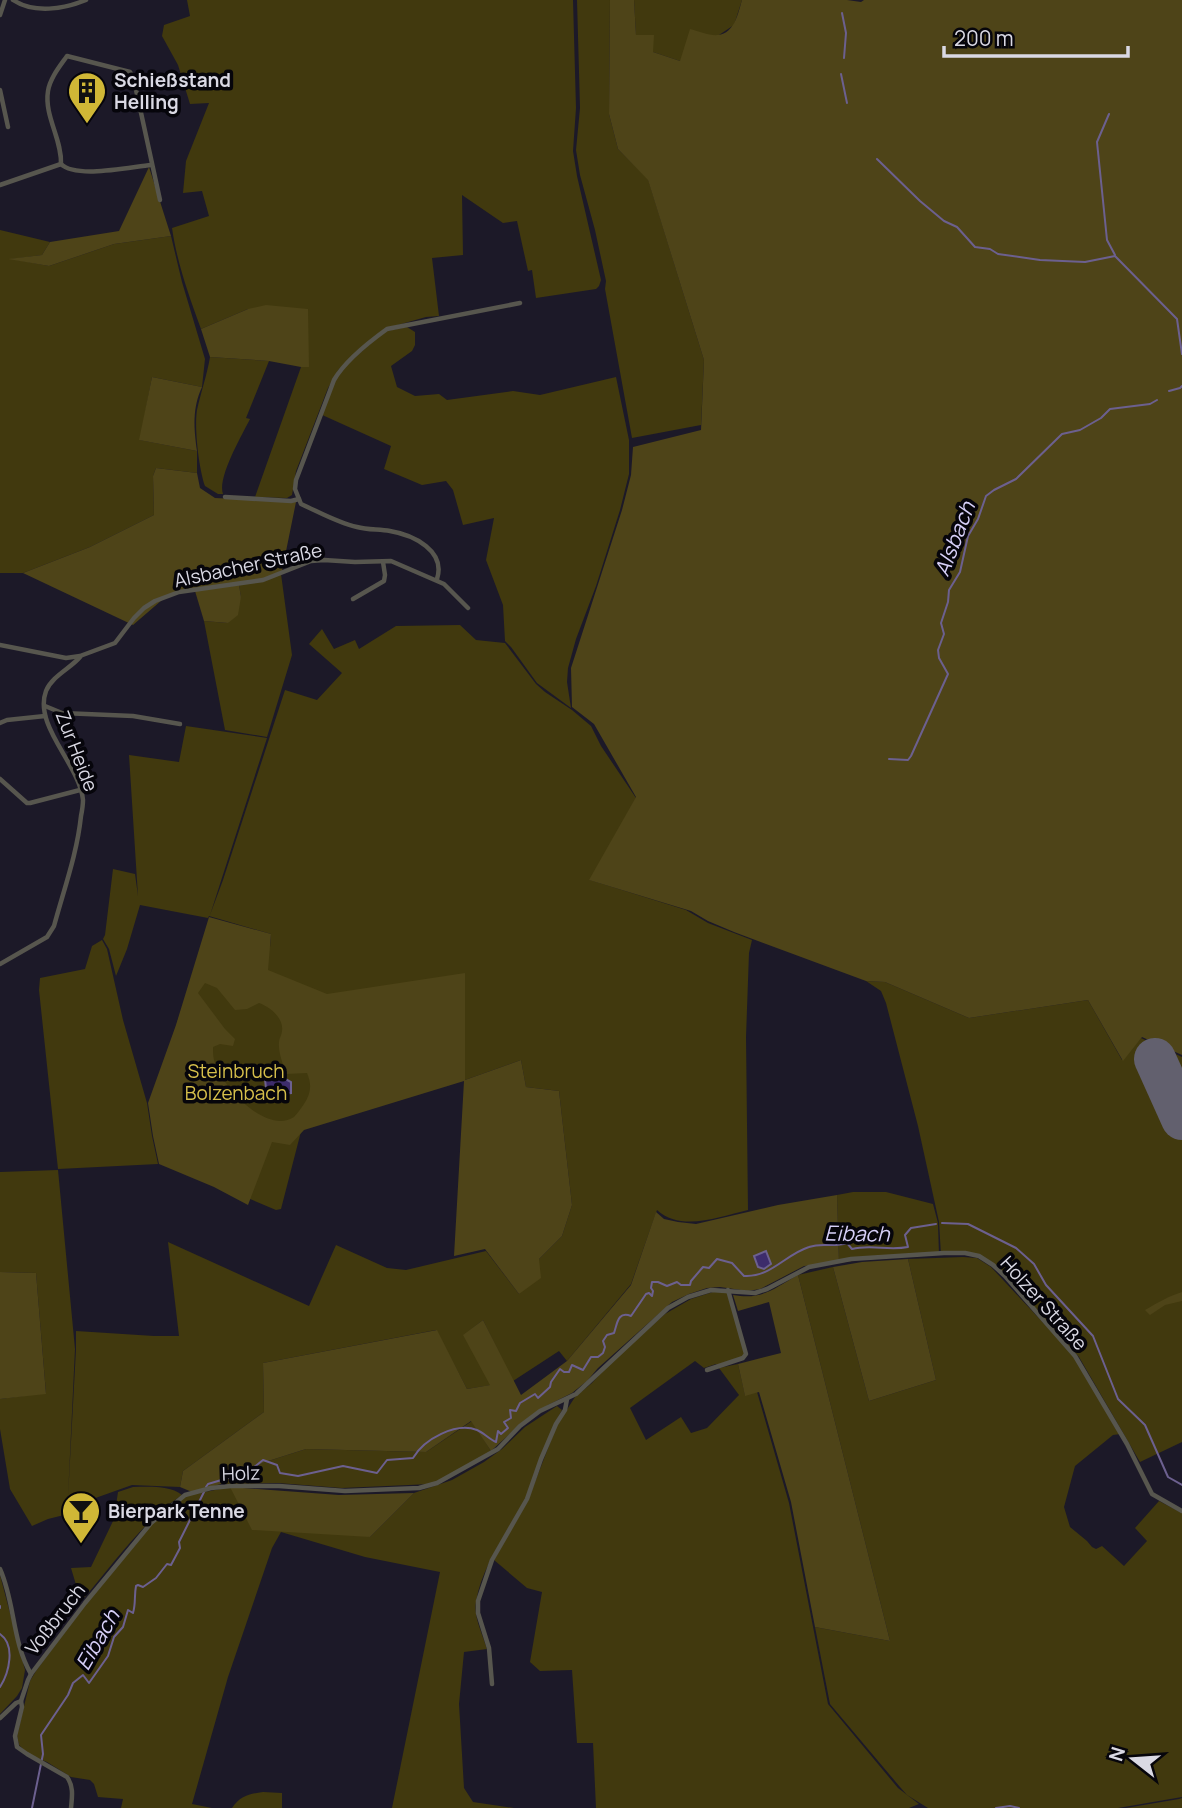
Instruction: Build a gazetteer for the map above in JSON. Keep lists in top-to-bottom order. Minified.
{"streets":{"street":["Alsbacher Straße","Zur Heide","Holzer Straße","Holz","Voßbruch"]},"crossings":[["Alsbacher Straße","Zur Heide"],["Holzer Straße","Holz"],["Holz","Voßbruch"]],"water":["Alsbach","Eibach"],"parks":["Steinbruch Bolzenbach"],"places":{"building":["Schießstand Helling"],"bar":["Bierpark Tenne"]},"scale_bar":"200 m","north":"left"}
